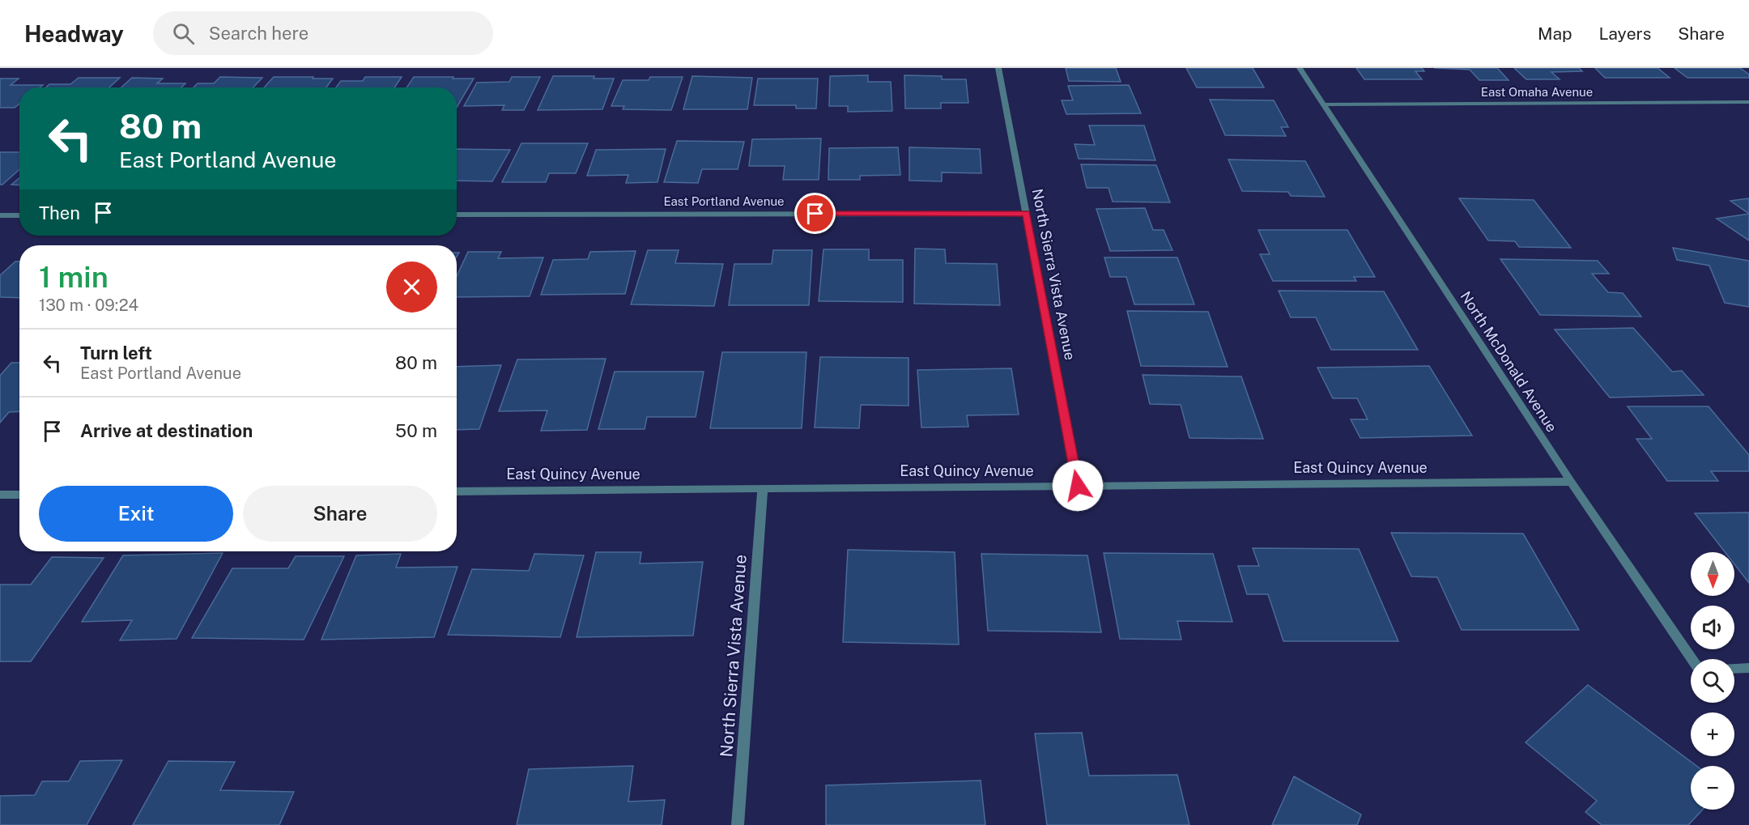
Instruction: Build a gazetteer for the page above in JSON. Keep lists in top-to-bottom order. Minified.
{"streets":{"street":["East Omaha Avenue","East Portland Avenue","North Sierra Vista Avenue","North McDonald Avenue","East Quincy Avenue"]},"crossings":[["East Omaha Avenue","North McDonald Avenue"],["East Portland Avenue","North Sierra Vista Avenue"],["North Sierra Vista Avenue","East Quincy Avenue"],["North McDonald Avenue","East Quincy Avenue"]],"north":"bottom","page":{"header":"Headway","search":"Search here","nav":["Map","Layers","Share"],"turn":["80 m","East Portland Avenue"],"then":"Then","heading":["1 min","130 m · 09:24"],"list":[{"name":"Turn left","note":"East Portland Avenue","value":"80 m"},{"name":"Arrive at destination","value":"50 m"}],"buttons":["Exit","Share"],"map_buttons":["+","−"]}}
